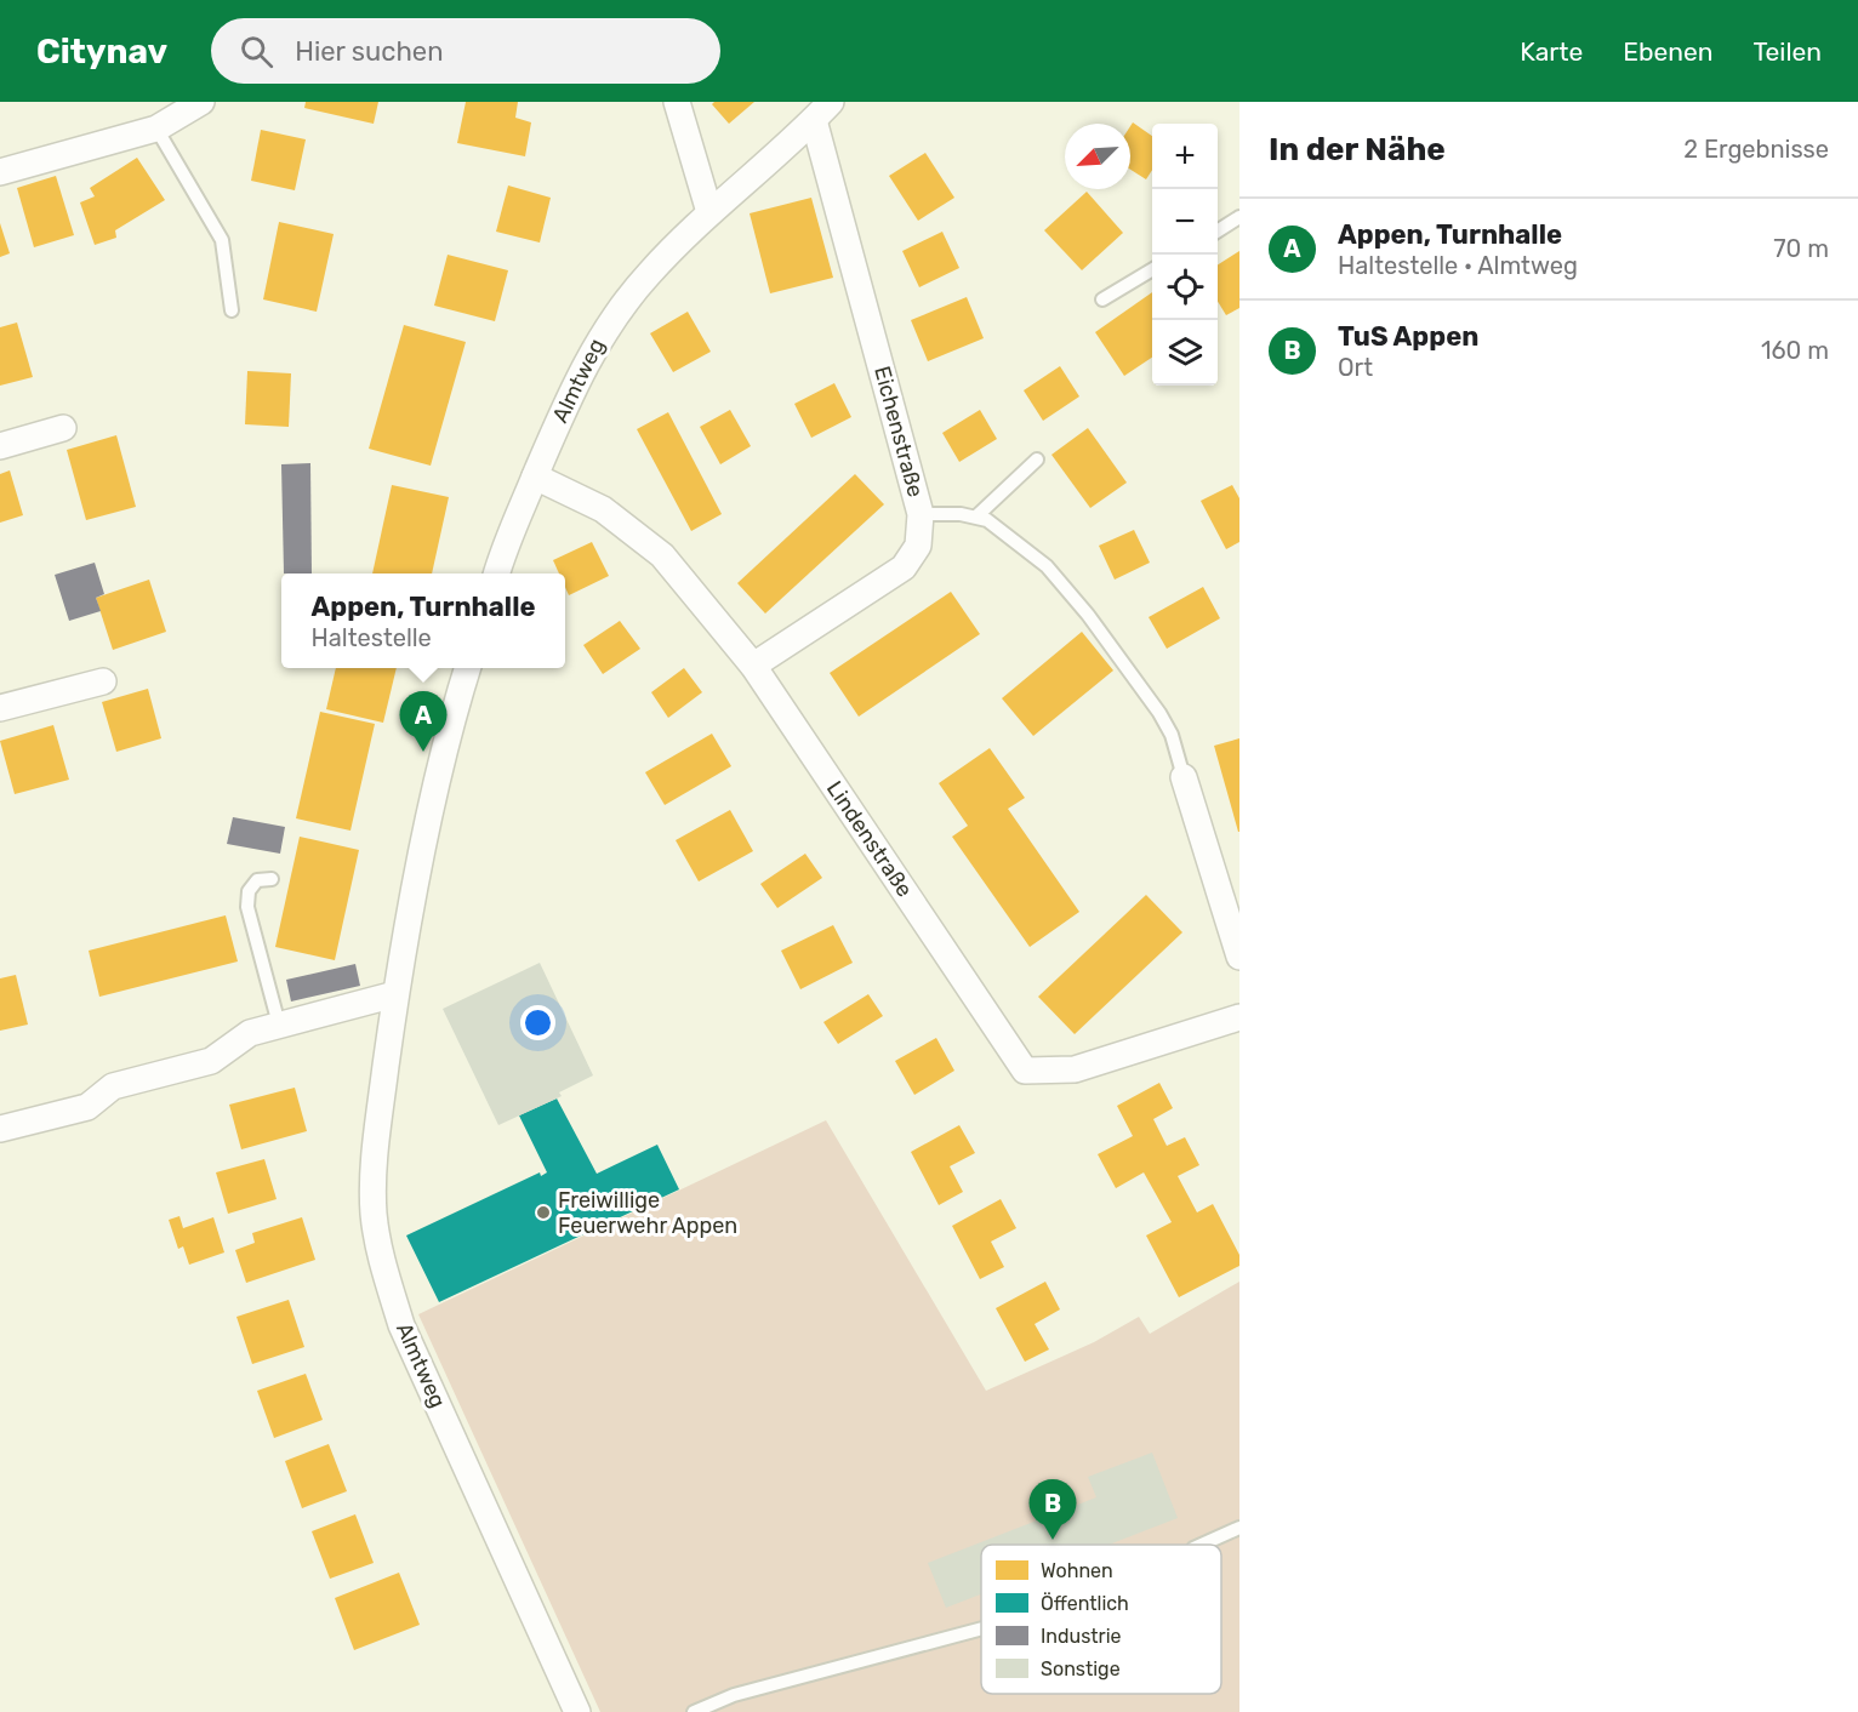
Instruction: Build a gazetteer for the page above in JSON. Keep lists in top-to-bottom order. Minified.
{"streets":{"street":["Almtweg","Eichenstraße","Lindenstraße"]},"crossings":[["Almtweg","Eichenstraße"],["Almtweg","Lindenstraße"],["Eichenstraße","Lindenstraße"]],"places":["Freiwillige Feuerwehr Appen"],"legend":["Wohnen","Öffentlich","Industrie","Sonstige"],"north":"bottom left","page":{"header":"Citynav","search":"Hier suchen","nav":["Karte","Ebenen","Teilen"],"heading":["In der Nähe","2 Ergebnisse"],"map_buttons":["+","−"],"list":[{"mark":"A","name":"Appen, Turnhalle","note":"Haltestelle · Almtweg","value":"70 m"},{"mark":"B","name":"TuS Appen","note":"Ort","value":"160 m"}],"popup":["Appen, Turnhalle","Haltestelle"],"pins":["A","B"]}}
